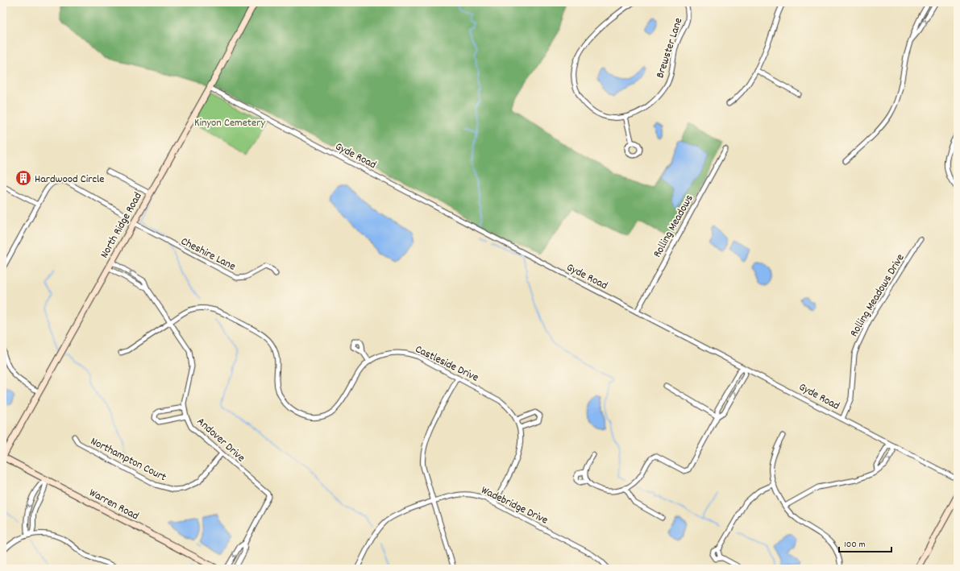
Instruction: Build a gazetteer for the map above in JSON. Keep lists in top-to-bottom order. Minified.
{"streets":{"street":["Brewster Lane","Gyde Road","North Ridge Road","Rolling Meadows","Cheshire Lane","Rolling Meadows Drive","Castleside Drive","Andover Drive","Northampton Court","Warren Road","Wadebridge Drive"]},"crossings":[["Gyde Road","North Ridge Road"],["Gyde Road","Rolling Meadows"],["Gyde Road","Rolling Meadows Drive"],["North Ridge Road","Cheshire Lane"],["North Ridge Road","Andover Drive"],["North Ridge Road","Warren Road"],["Castleside Drive","Andover Drive"],["Castleside Drive","Wadebridge Drive"],["Andover Drive","Northampton Court"]],"parks":["Kinyon Cemetery"],"places":{"building":["Hardwood Circle"]},"scale_bar":"100 m"}
